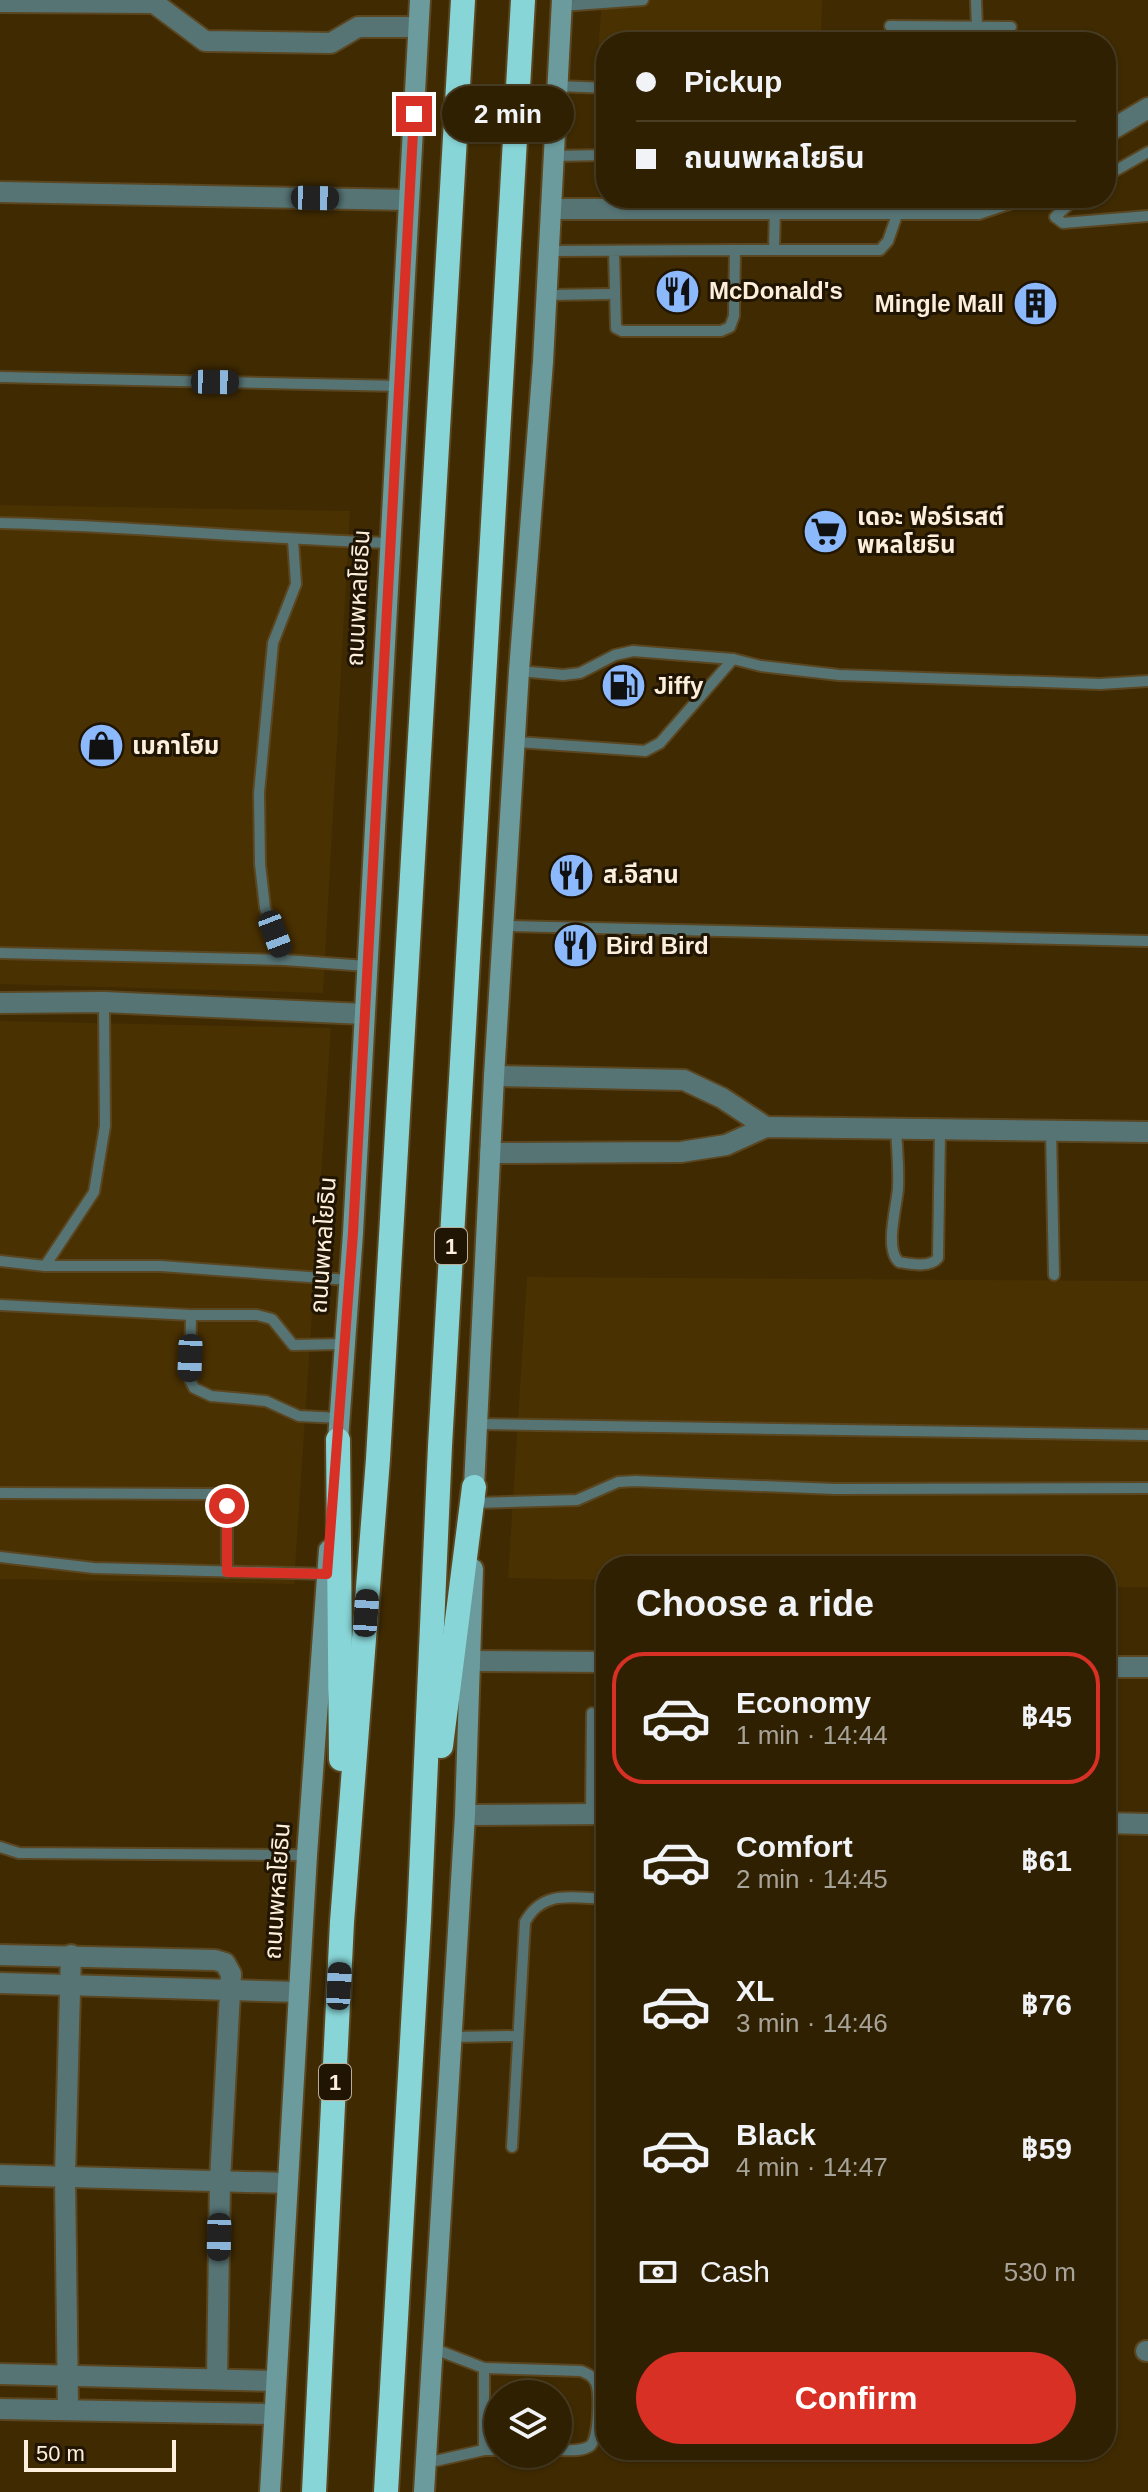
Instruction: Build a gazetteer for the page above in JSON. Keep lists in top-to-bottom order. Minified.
{"streets":{"highway":["1"],"main road":["ถนนพหลโยธิน"]},"places":{"restaurant":["McDonald's","ส.อีสาน","Bird Bird"],"building":["Mingle Mall"],"supermarket":["เดอะ ฟอร์เรสต์ พหลโยธิน"],"fuel station":["Jiffy"],"shop":["เมกาโฮม"]},"scale_bar":"50 m","page":{"banner":["Pickup","ถนนพหลโยธิน"],"bubble":"2 min","heading":"Choose a ride","list":[{"name":"Economy","note":"1 min · 14:44","value":"฿45"},{"name":"Comfort","note":"2 min · 14:45","value":"฿61"},{"name":"XL","note":"3 min · 14:46","value":"฿76"},{"name":"Black","note":"4 min · 14:47","value":"฿59"}],"pay":["Cash","530 m"],"buttons":"Confirm","scale":"50 m"}}
